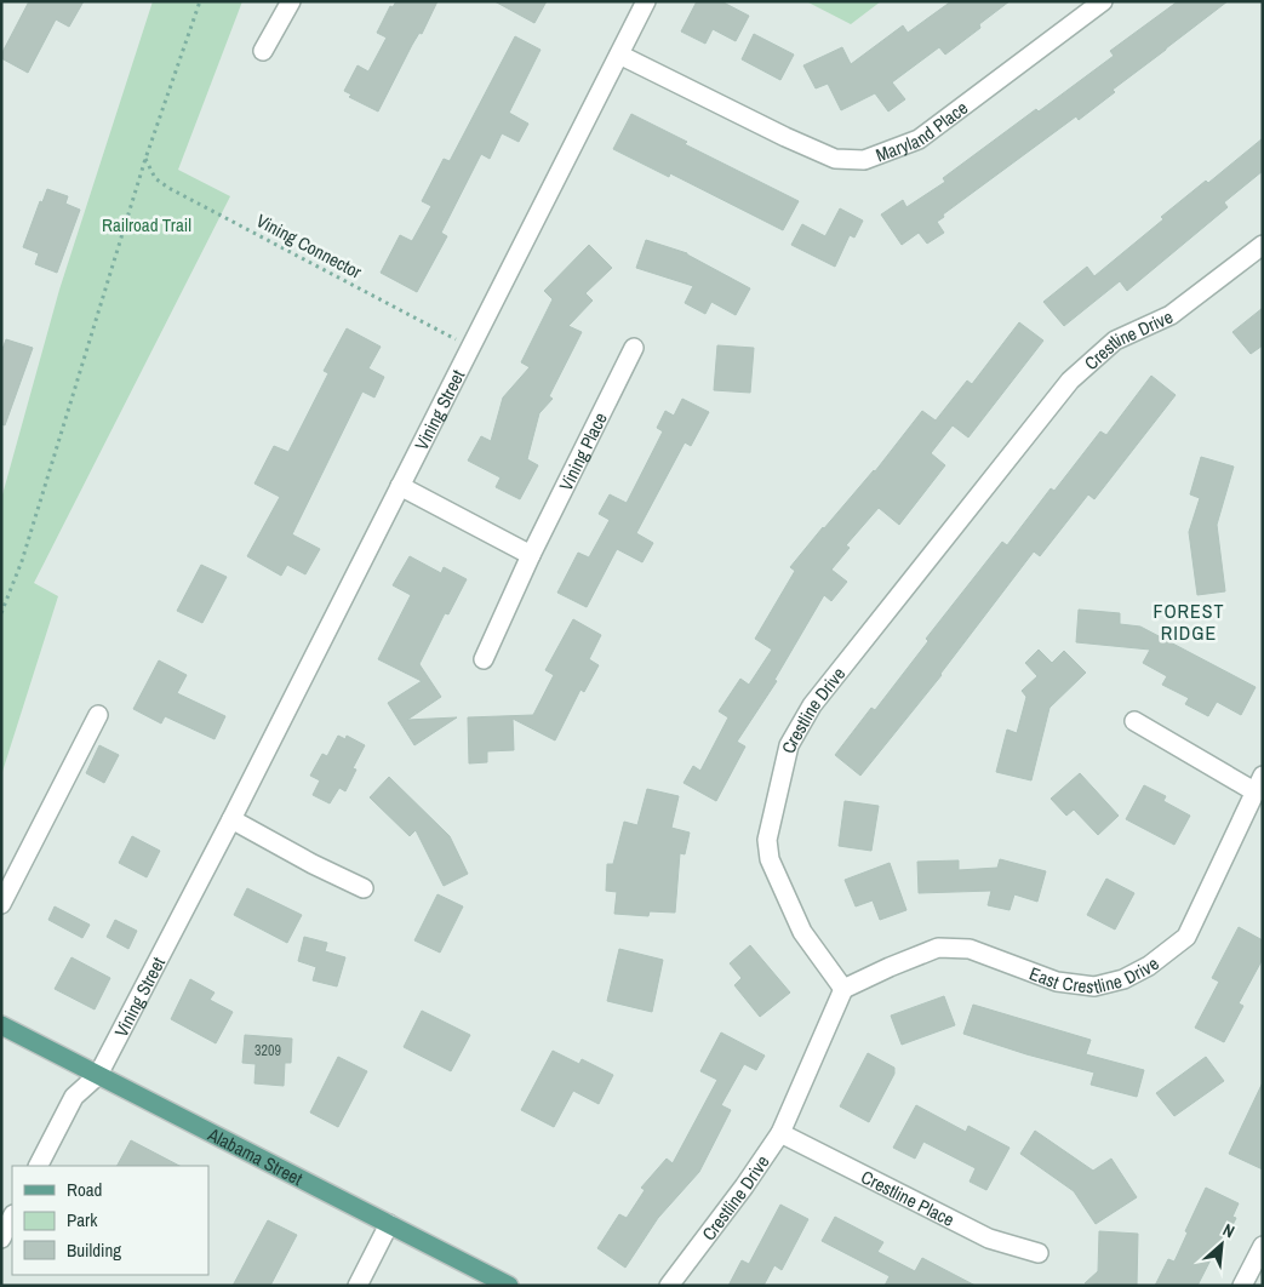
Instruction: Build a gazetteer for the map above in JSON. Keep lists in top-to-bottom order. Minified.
{"streets":{"main road":["Alabama Street"],"street":["Maryland Place","Crestline Drive","Vining Street","Vining Place","East Crestline Drive","Crestline Place"],"path":["Vining Connector"]},"crossings":[["Maryland Place","Vining Street"],["Vining Connector","Vining Street"],["Crestline Drive","East Crestline Drive"],["Crestline Drive","Crestline Place"],["Vining Street","Alabama Street"]],"districts":["FOREST RIDGE"],"parks":["Railroad Trail"],"house_numbers":["3209"],"legend":["Road","Park","Building"],"north":"top right"}
